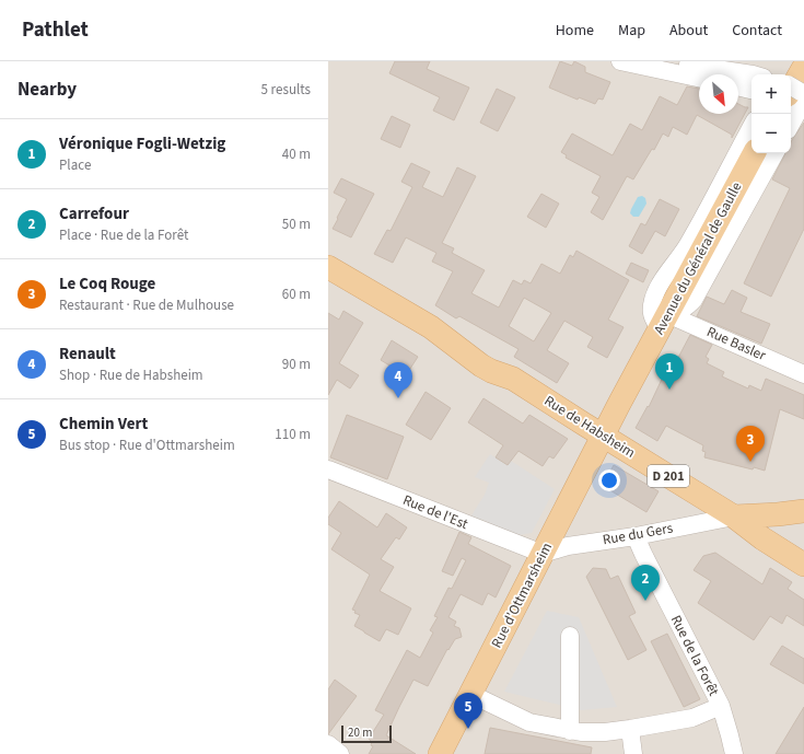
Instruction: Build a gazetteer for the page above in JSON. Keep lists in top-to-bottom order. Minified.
{"streets":{"main road":["Avenue du Général de Gaulle","Rue de Habsheim","D 201","Rue d'Ottmarsheim"],"street":["Rue Basler","Rue de l'Est","Rue du Gers","Rue de la Forêt"]},"crossings":[["Avenue du Général de Gaulle","Rue Basler"],["Avenue du Général de Gaulle","Rue de Habsheim"],["Avenue du Général de Gaulle","Rue d'Ottmarsheim"],["Rue de Habsheim","D 201"],["Rue de Habsheim","Rue du Gers"],["Rue de Habsheim","Rue d'Ottmarsheim"],["D 201","Rue du Gers"],["Rue de l'Est","Rue du Gers"],["Rue de l'Est","Rue d'Ottmarsheim"],["Rue du Gers","Rue d'Ottmarsheim"],["Rue du Gers","Rue de la Forêt"]],"scale_bar":"20 m","north":"bottom right","page":{"header":"Pathlet","nav":["Home","Map","About","Contact"],"heading":["Nearby","5 results"],"map_buttons":["+","−"],"list":[{"mark":"1","name":"Véronique Fogli-Wetzig","note":"Place","value":"40 m"},{"mark":"2","name":"Carrefour","note":"Place · Rue de la Forêt","value":"50 m"},{"mark":"3","name":"Le Coq Rouge","note":"Restaurant · Rue de Mulhouse","value":"60 m"},{"mark":"4","name":"Renault","note":"Shop · Rue de Habsheim","value":"90 m"},{"mark":"5","name":"Chemin Vert","note":"Bus stop · Rue d'Ottmarsheim","value":"110 m"}],"pins":["1","4","3","2","5"],"scale":"20 m"}}
